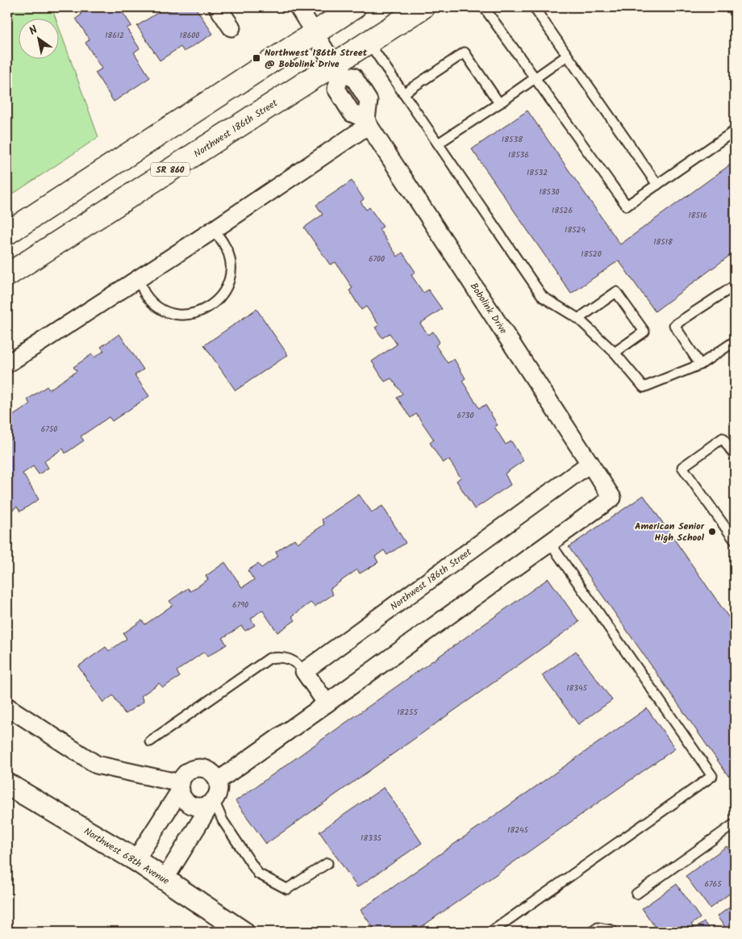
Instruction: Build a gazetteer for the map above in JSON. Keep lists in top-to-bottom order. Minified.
{"streets":{"main road":["Northwest 186th Street","SR 860"],"street":["Bobolink Drive","Northwest 68th Avenue"]},"crossings":[["Northwest 186th Street","Bobolink Drive"]],"places":{"transit":["Northwest 186th Street @ Bobolink Drive"],"other":["American Senior High School"]},"house_numbers":["18612","18600","18538","18536","18532","18530","18526","18516","18524","18518","18520","6700","6730","6750","6790","18345","18255","18245","18335","6765"],"north":"top left"}
